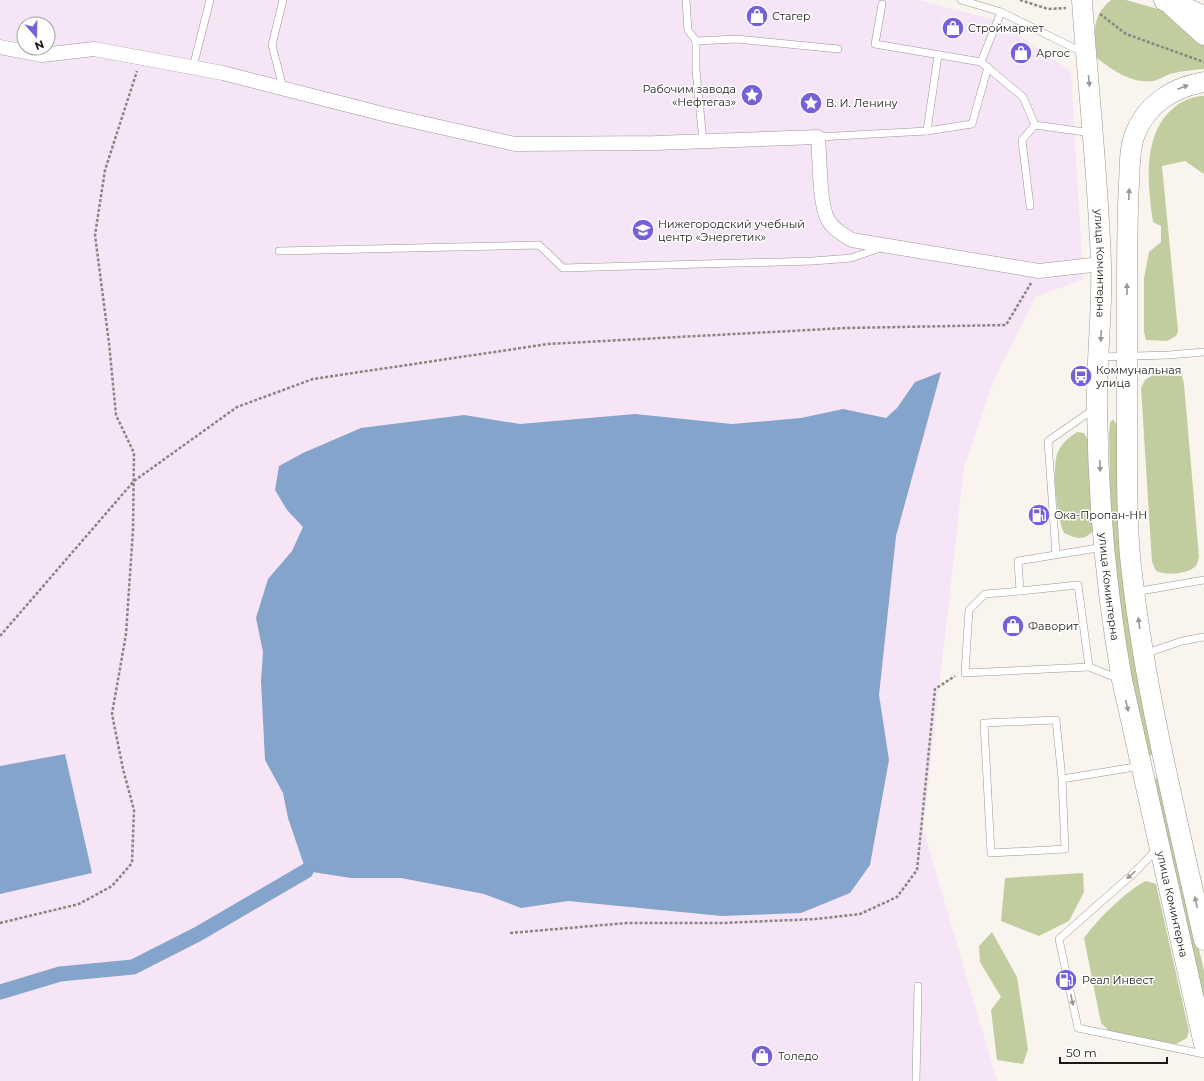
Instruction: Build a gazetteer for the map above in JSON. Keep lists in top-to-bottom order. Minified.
{"streets":{"main road":["улица Коминтерна"]},"places":{"shop":["Стагер","Строймаркет","Аргос","Фаворит","Толедо"],"place":["Рабочим завода «Нефтегаз»","В. И. Ленину"],"school or university":["Нижегородский учебный центр «Энергетик»"],"bus stop":["Коммунальная улица"],"fuel station":["Ока-Пропан-НН","Реал Инвест"]},"scale_bar":"50 m","north":"bottom"}
